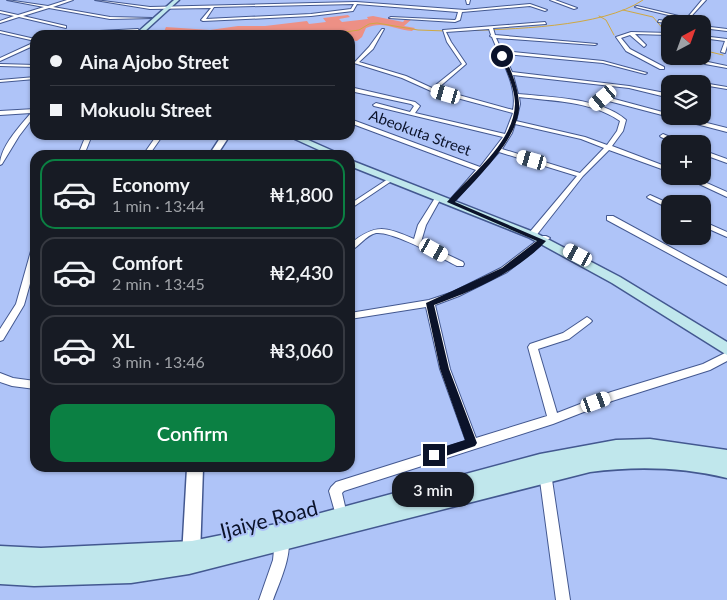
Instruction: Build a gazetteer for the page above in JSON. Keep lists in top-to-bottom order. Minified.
{"streets":{"main road":["Ijaiye Road"],"street":["Abeokuta Street"]},"north":"top right","page":{"map_buttons":["+","−"],"banner":["Aina Ajobo Street","Mokuolu Street"],"list":[{"name":"Economy","note":"1 min · 13:44","value":"₦1,800"},{"name":"Comfort","note":"2 min · 13:45","value":"₦2,430"},{"name":"XL","note":"3 min · 13:46","value":"₦3,060"}],"buttons":"Confirm","bubble":"3 min"}}
